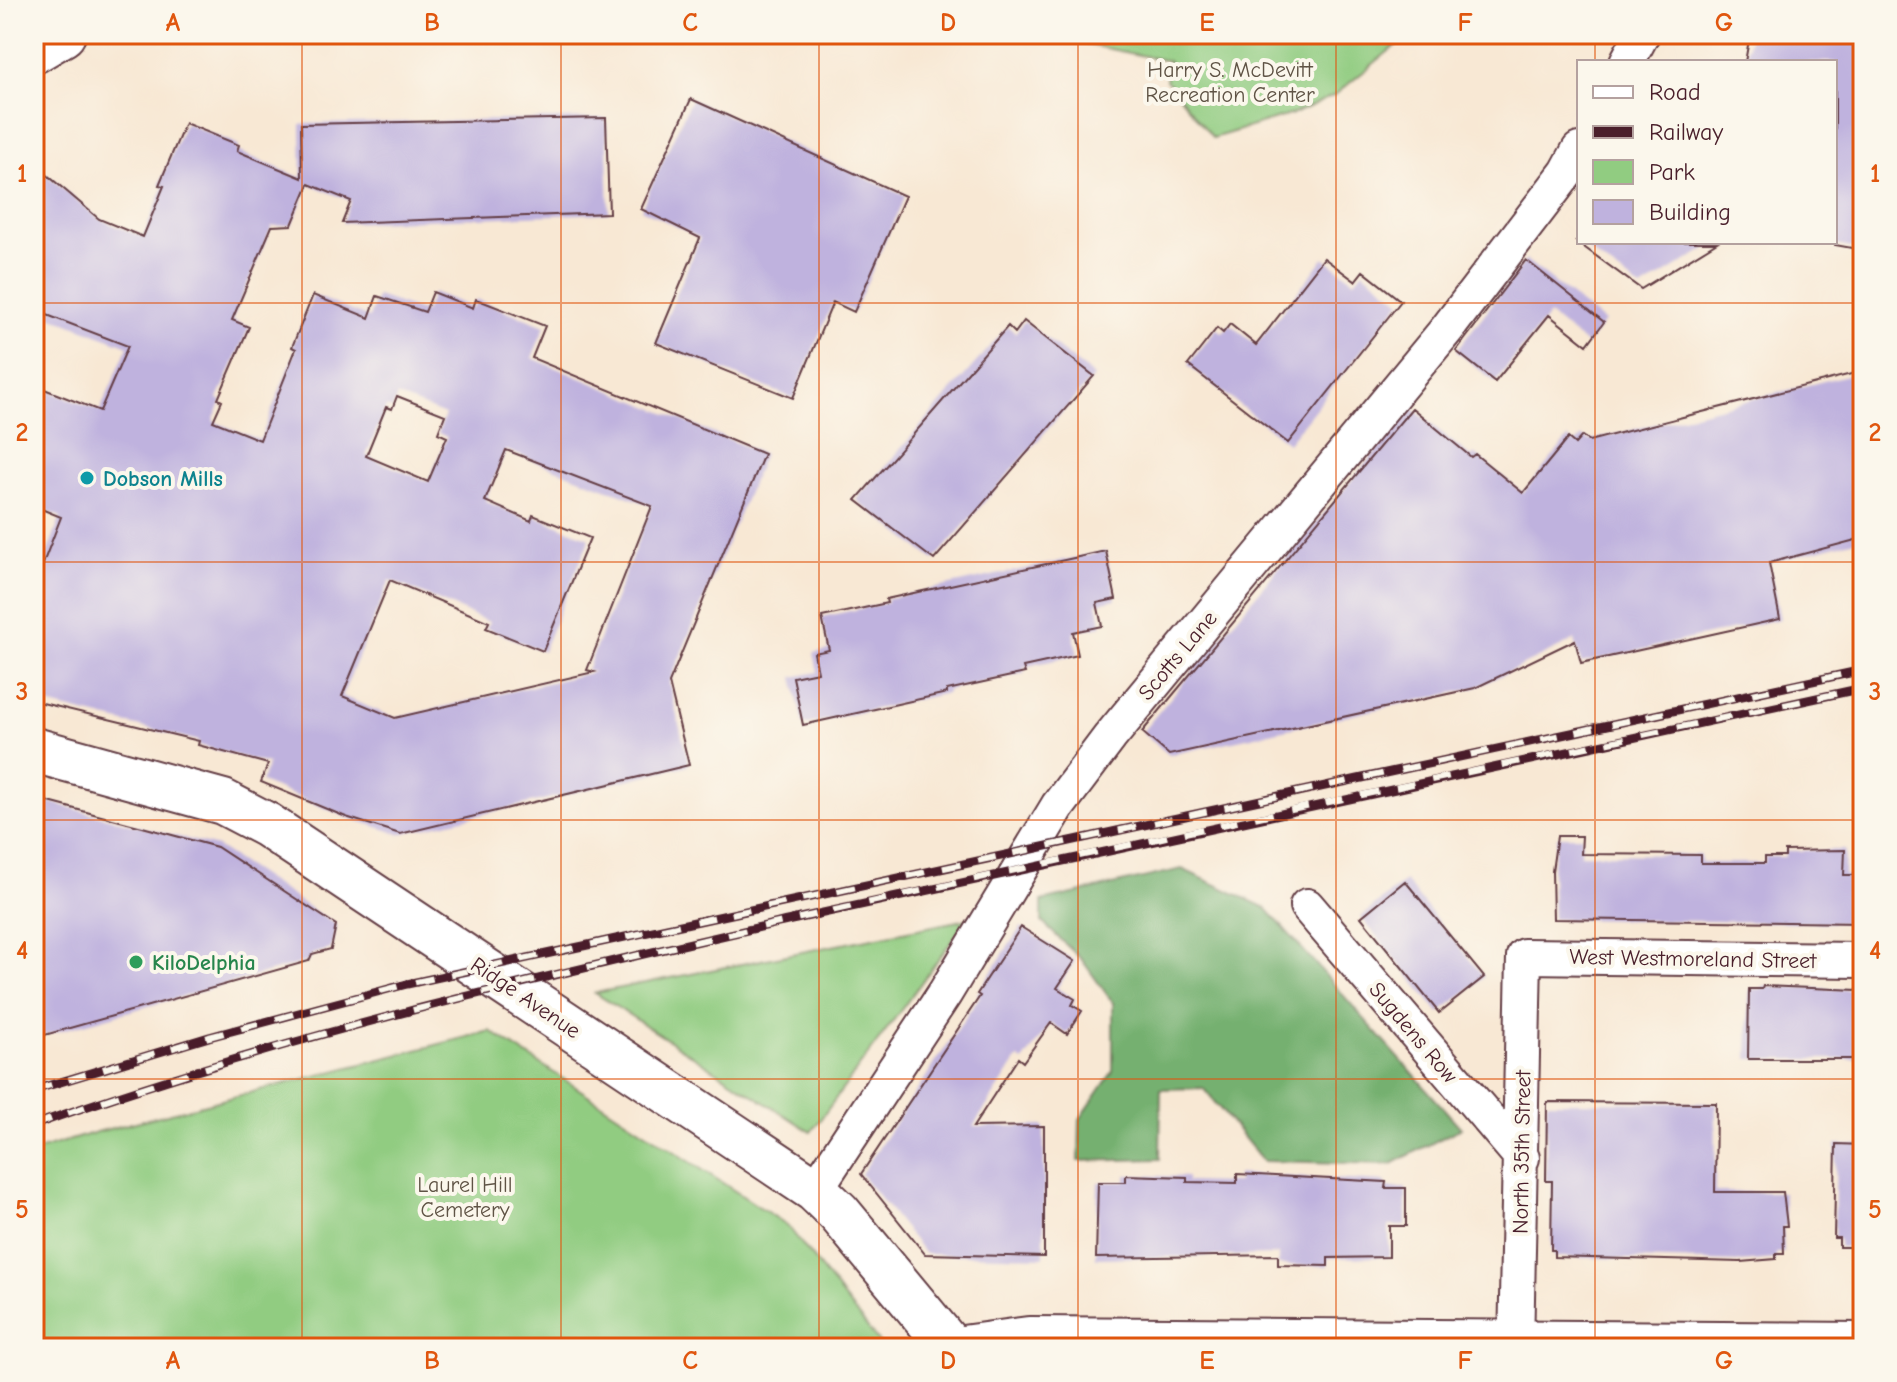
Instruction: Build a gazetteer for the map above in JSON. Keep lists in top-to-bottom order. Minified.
{"streets":{"main road":["Ridge Avenue"],"street":["Scotts Lane","West Westmoreland Street","Sugdens Row","North 35th Street"]},"crossings":[["Scotts Lane","Ridge Avenue"],["West Westmoreland Street","North 35th Street"],["Sugdens Row","North 35th Street"]],"parks":["Harry S. McDevitt Recreation Center","Laurel Hill Cemetery"],"places":["Dobson Mills","KiloDelphia"],"legend":["Road","Railway","Park","Building"],"grid":{"columns":["A","B","C","D","E","F","G"],"rows":["1","2","3","4","5"]}}
